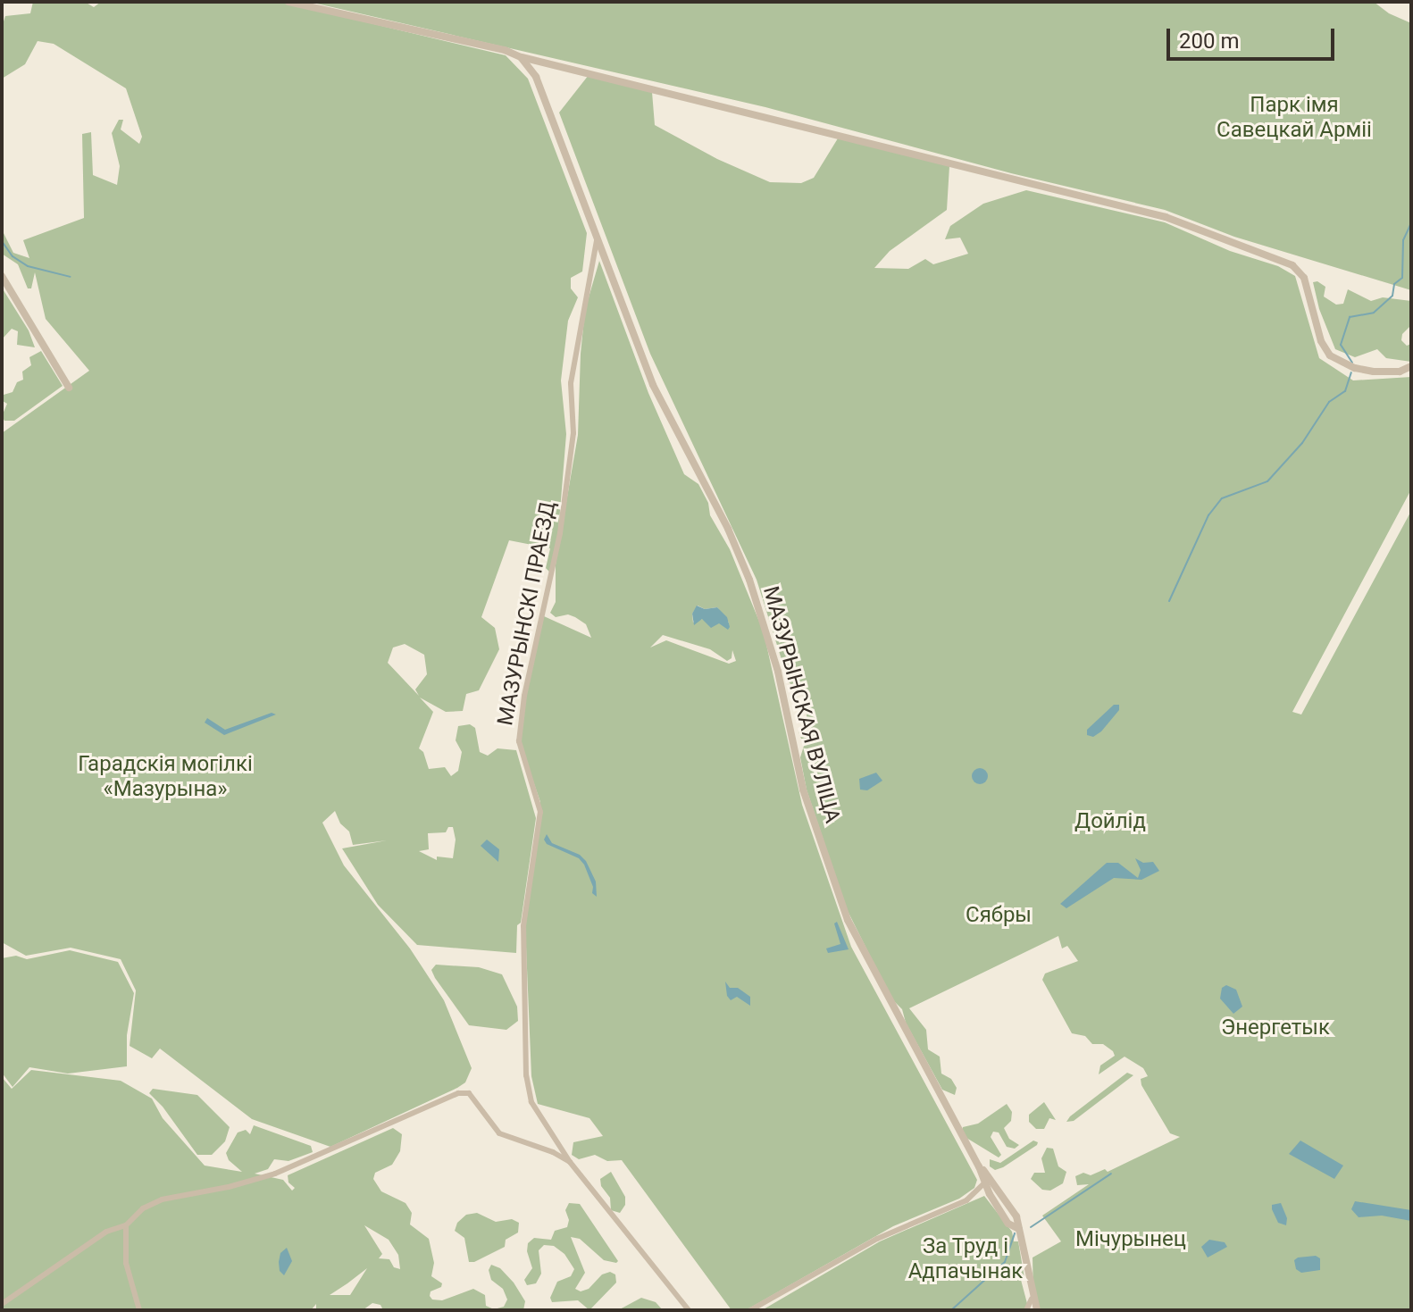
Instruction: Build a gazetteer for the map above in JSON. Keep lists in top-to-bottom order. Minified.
{"streets":{"street":["МАЗУРЫНСКІ ПРАЕЗД","МАЗУРЫНСКАЯ ВУЛІЦА"]},"crossings":[["МАЗУРЫНСКІ ПРАЕЗД","МАЗУРЫНСКАЯ ВУЛІЦА"]],"parks":["Парк імя Савецкай Арміі","Гарадскія могілкі «Мазурына»","Дойлід","Сябры","Энергетык","Мічурынец","За Труд і Адпачынак"],"scale_bar":"200 m"}
